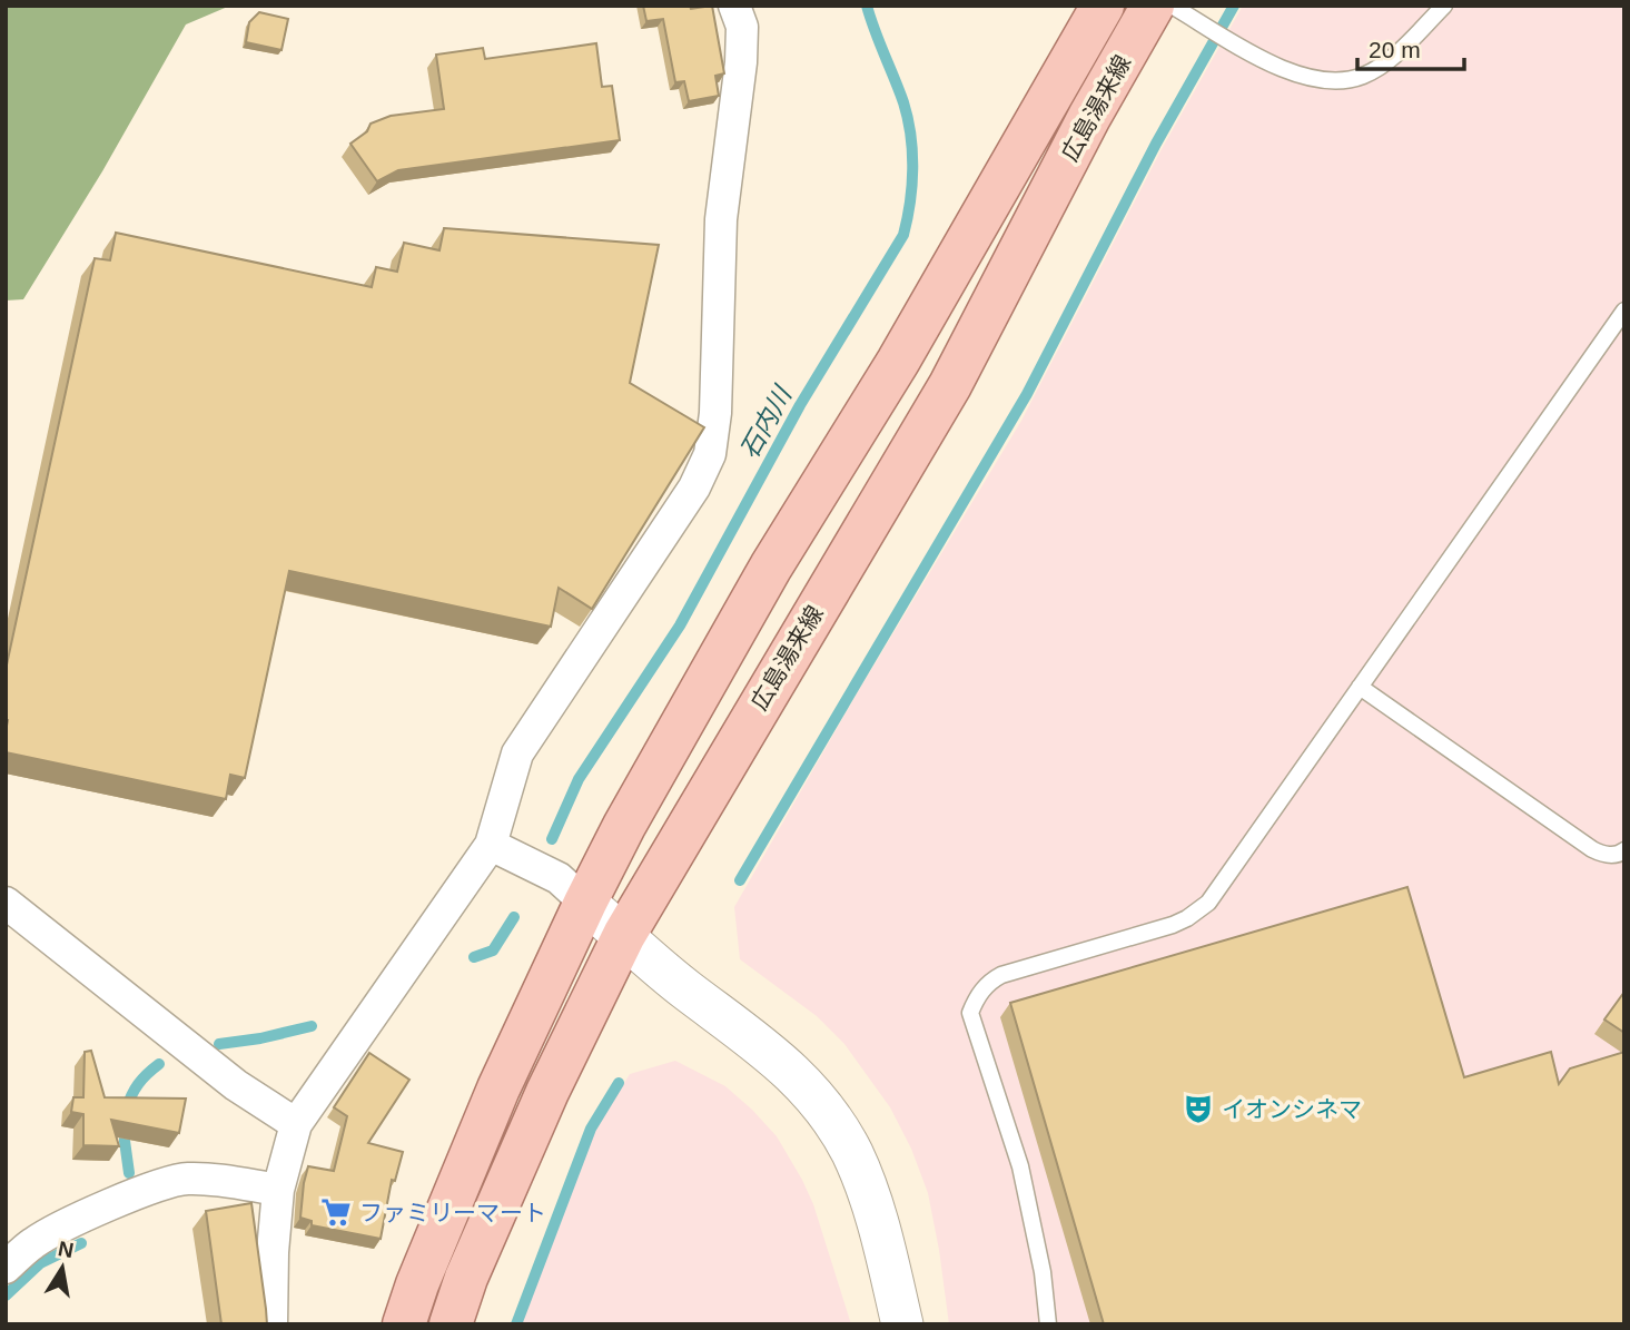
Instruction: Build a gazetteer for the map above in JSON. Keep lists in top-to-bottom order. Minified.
{"streets":{"main road":["広島湯来線"]},"water":["石内川"],"places":{"theatre":["イオンシネマ"],"supermarket":["ファミリーマート"]},"scale_bar":"20 m","north":"top"}
